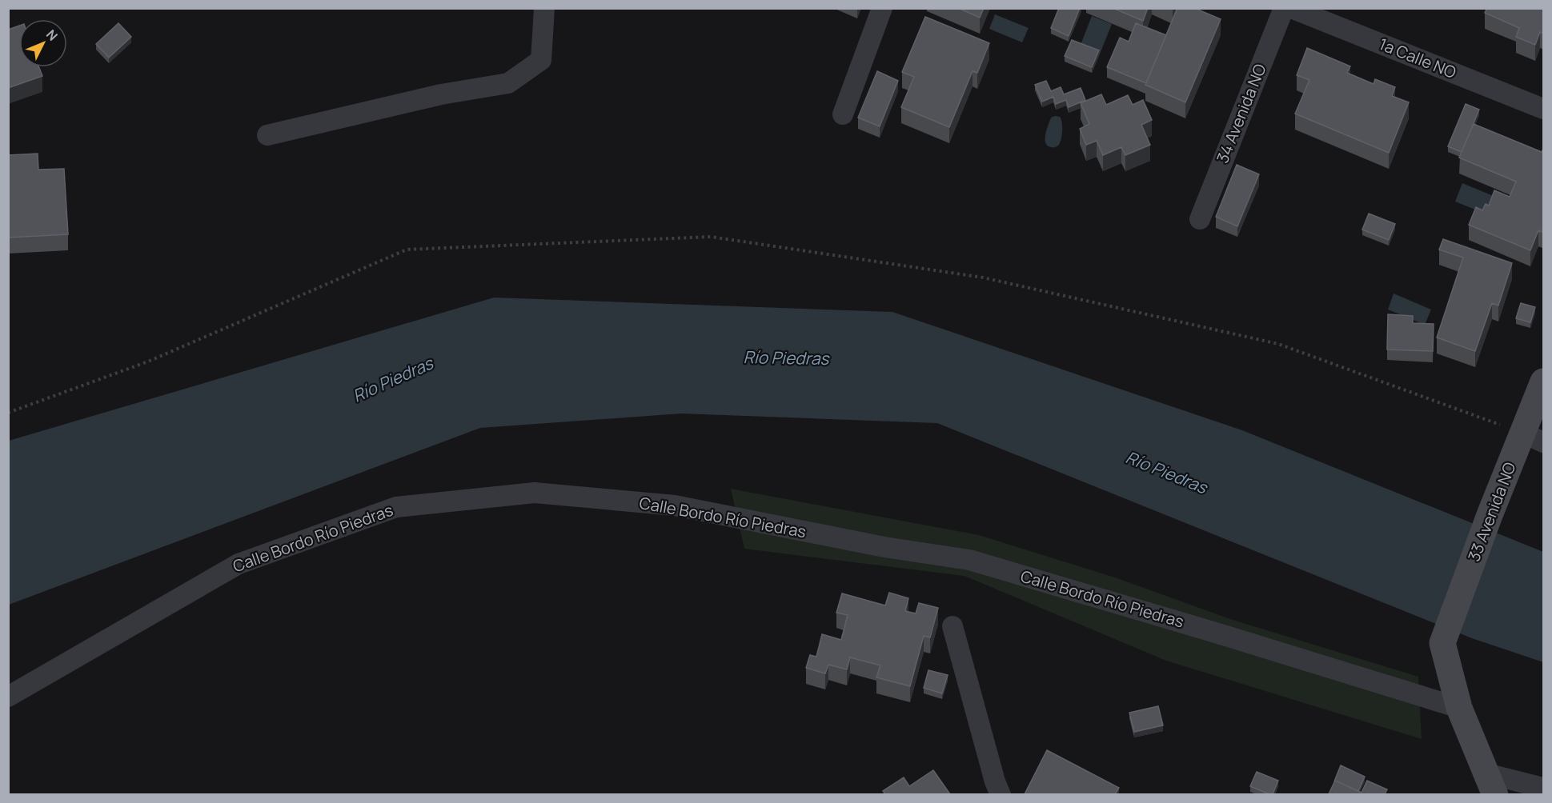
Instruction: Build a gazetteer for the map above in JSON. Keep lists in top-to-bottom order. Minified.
{"streets":{"street":["1a Calle NO","34 Avenida NO","33 Avenida NO","Calle Bordo Río Piedras"]},"crossings":[["33 Avenida NO","Calle Bordo Río Piedras"]],"water":["Río Piedras"],"north":"top right"}
